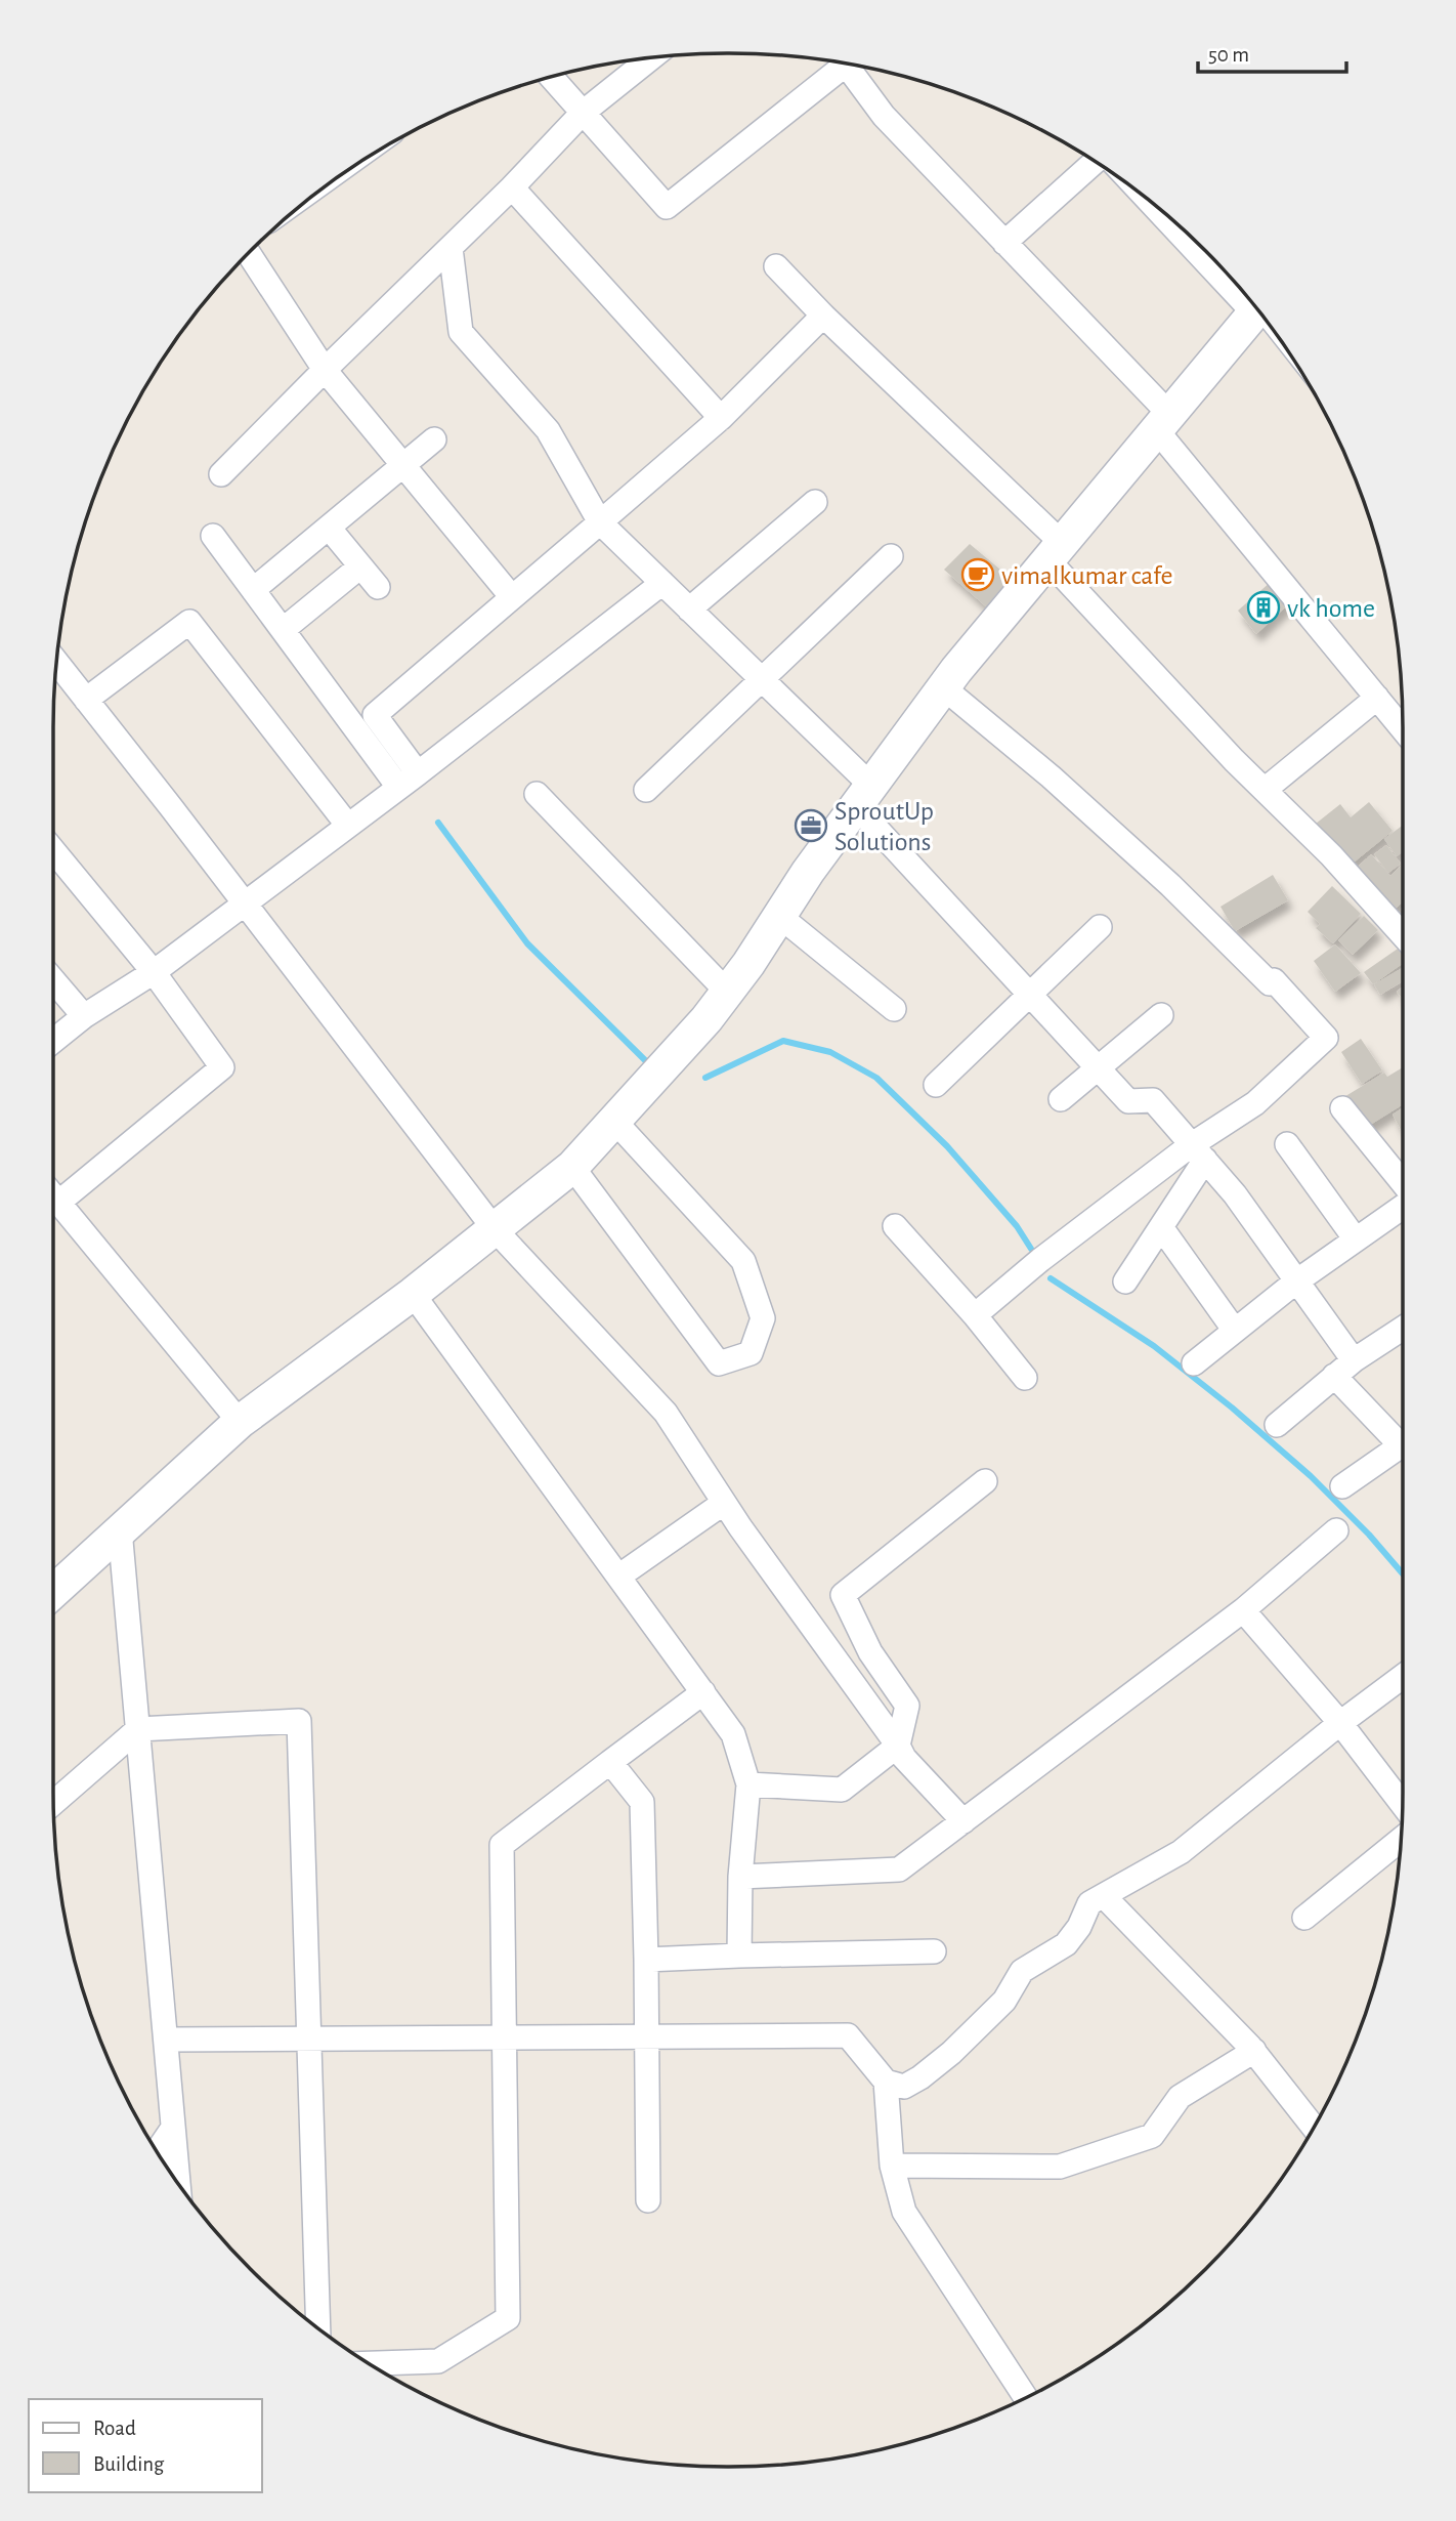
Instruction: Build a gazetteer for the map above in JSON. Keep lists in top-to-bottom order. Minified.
{"places":{"cafe":["vimalkumar cafe"],"building":["vk home"],"office":["SproutUp Solutions"]},"legend":["Road","Building"],"scale_bar":"50 m"}
